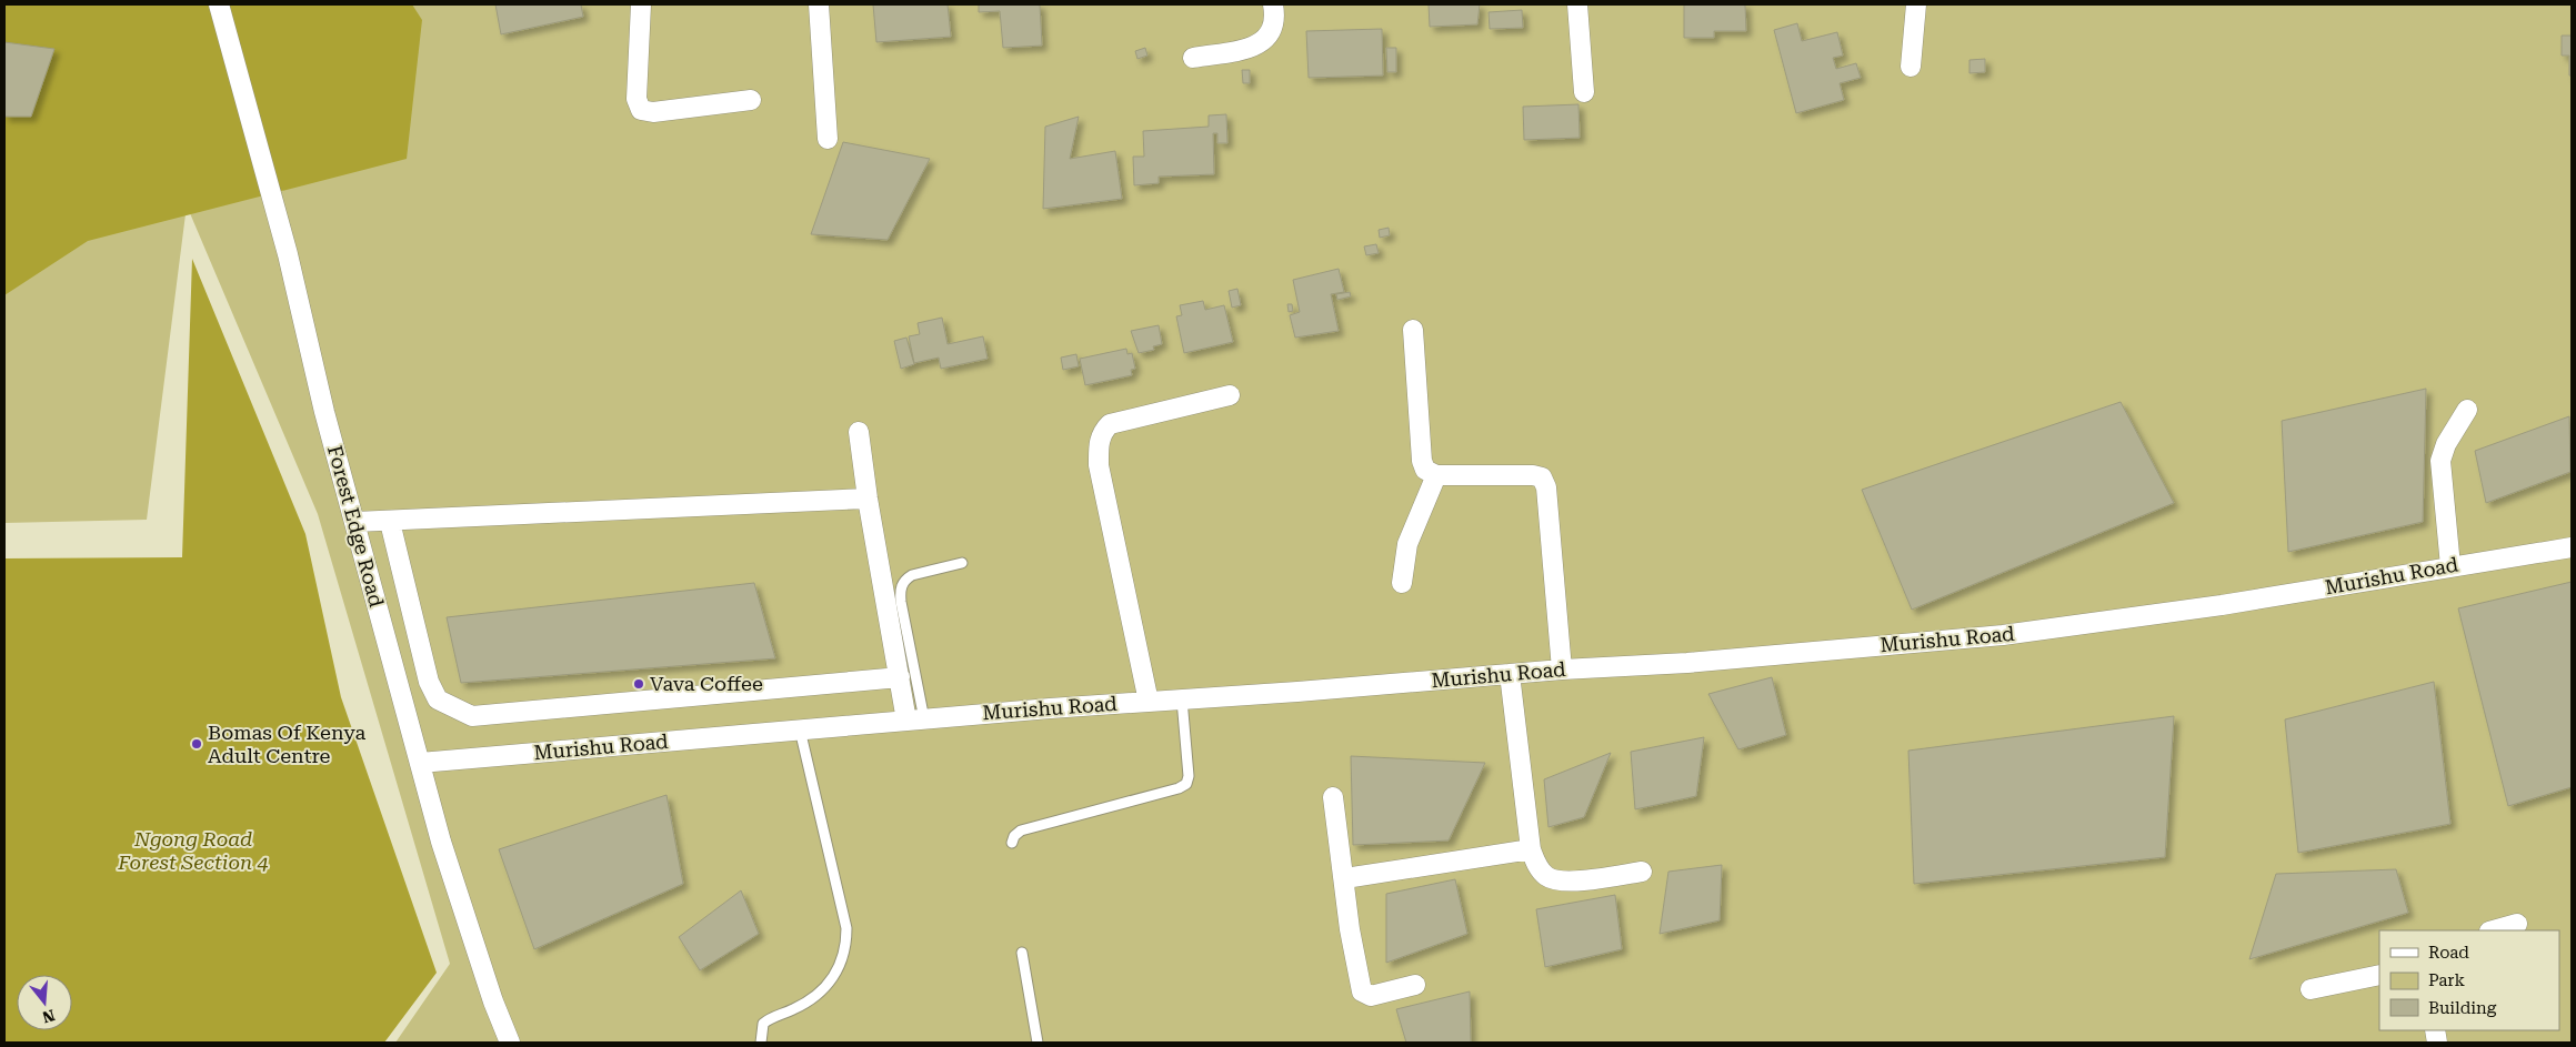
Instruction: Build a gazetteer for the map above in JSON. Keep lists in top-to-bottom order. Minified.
{"streets":{"street":["Forest Edge Road","Murishu Road"]},"crossings":[["Forest Edge Road","Murishu Road"]],"parks":["Ngong Road Forest Section 4"],"places":["Vava Coffee","Bomas Of Kenya Adult Centre"],"legend":["Road","Park","Building"],"north":"bottom"}
